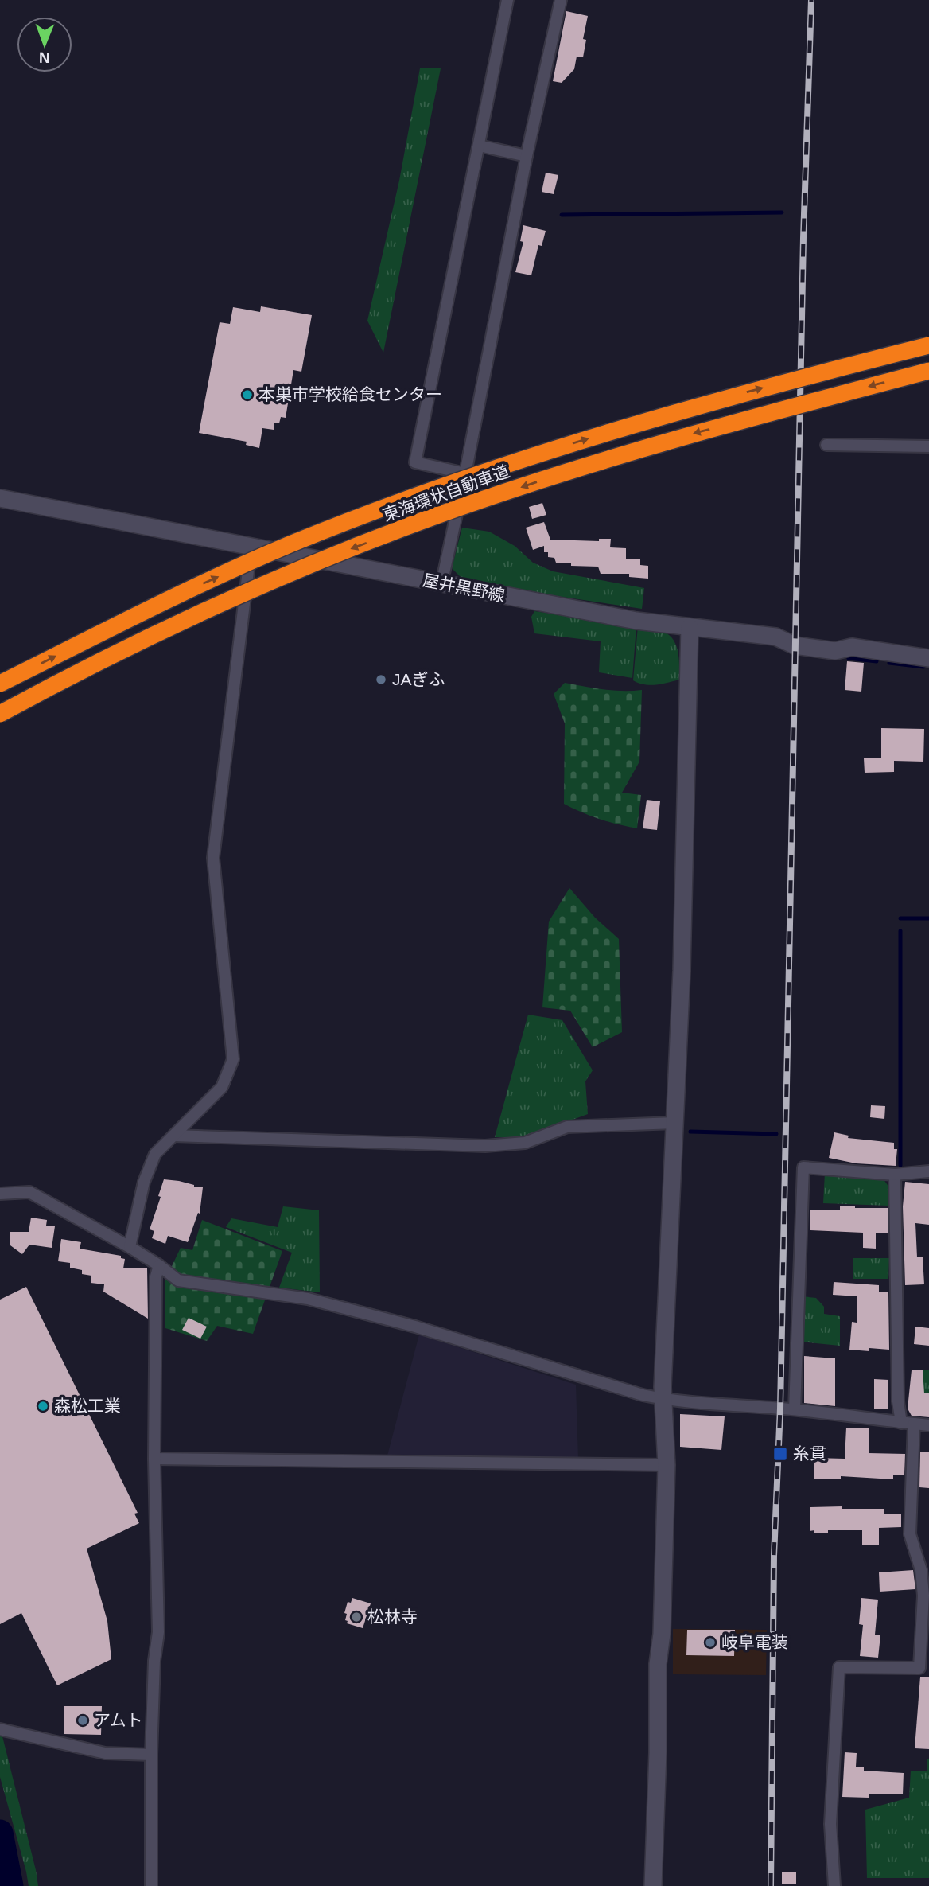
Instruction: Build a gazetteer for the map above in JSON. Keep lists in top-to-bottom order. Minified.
{"streets":{"highway":["東海環状自動車道"],"street":["屋井黒野線"]},"places":{"other":["本巣市学校給食センター","JAぎふ","森松工業","松林寺","岐阜電装","アムト"],"transit":["糸貫"]},"north":"bottom"}
